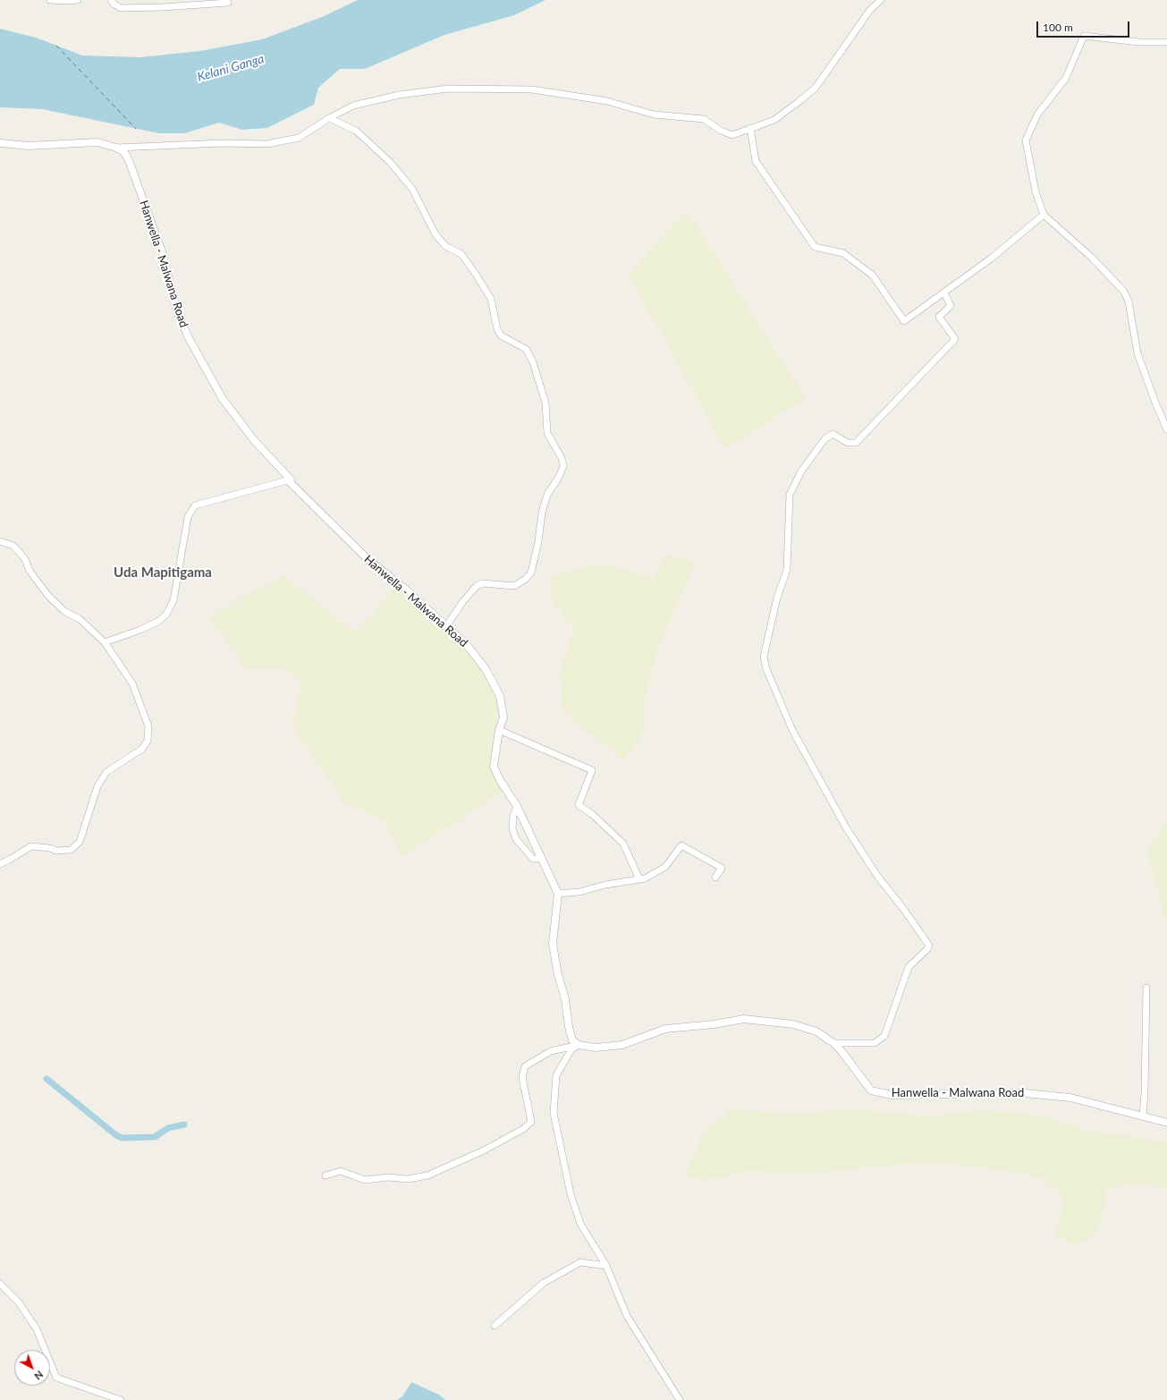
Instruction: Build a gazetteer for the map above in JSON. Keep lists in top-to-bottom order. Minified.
{"streets":{"street":["Hanwella - Malwana Road"]},"districts":["Uda Mapitigama"],"water":["Kelani Ganga"],"scale_bar":"100 m","north":"bottom right"}
